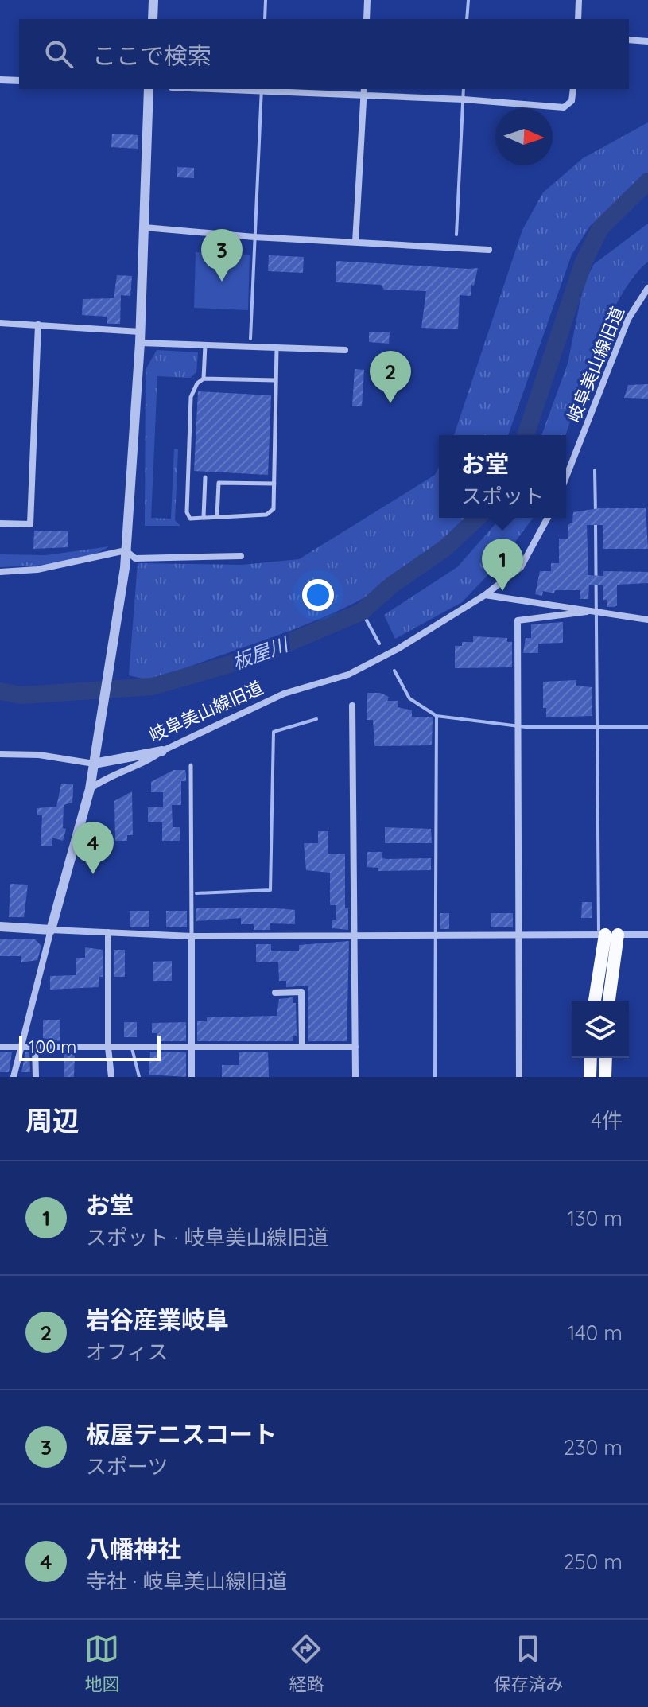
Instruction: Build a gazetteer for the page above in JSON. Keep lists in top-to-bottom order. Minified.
{"streets":{"street":["岐阜美山線旧道"]},"water":["板屋川"],"scale_bar":"100 m","north":"right","page":{"search":"ここで検索","pins":["3","2","1","4"],"popup":["お堂","スポット"],"scale":"100 m","heading":["周辺","4件"],"list":[{"mark":"1","name":"お堂","note":"スポット · 岐阜美山線旧道","value":"130 m"},{"mark":"2","name":"岩谷産業岐阜","note":"オフィス","value":"140 m"},{"mark":"3","name":"板屋テニスコート","note":"スポーツ","value":"230 m"},{"mark":"4","name":"八幡神社","note":"寺社 · 岐阜美山線旧道","value":"250 m"}],"nav":["地図","経路","保存済み"]}}
